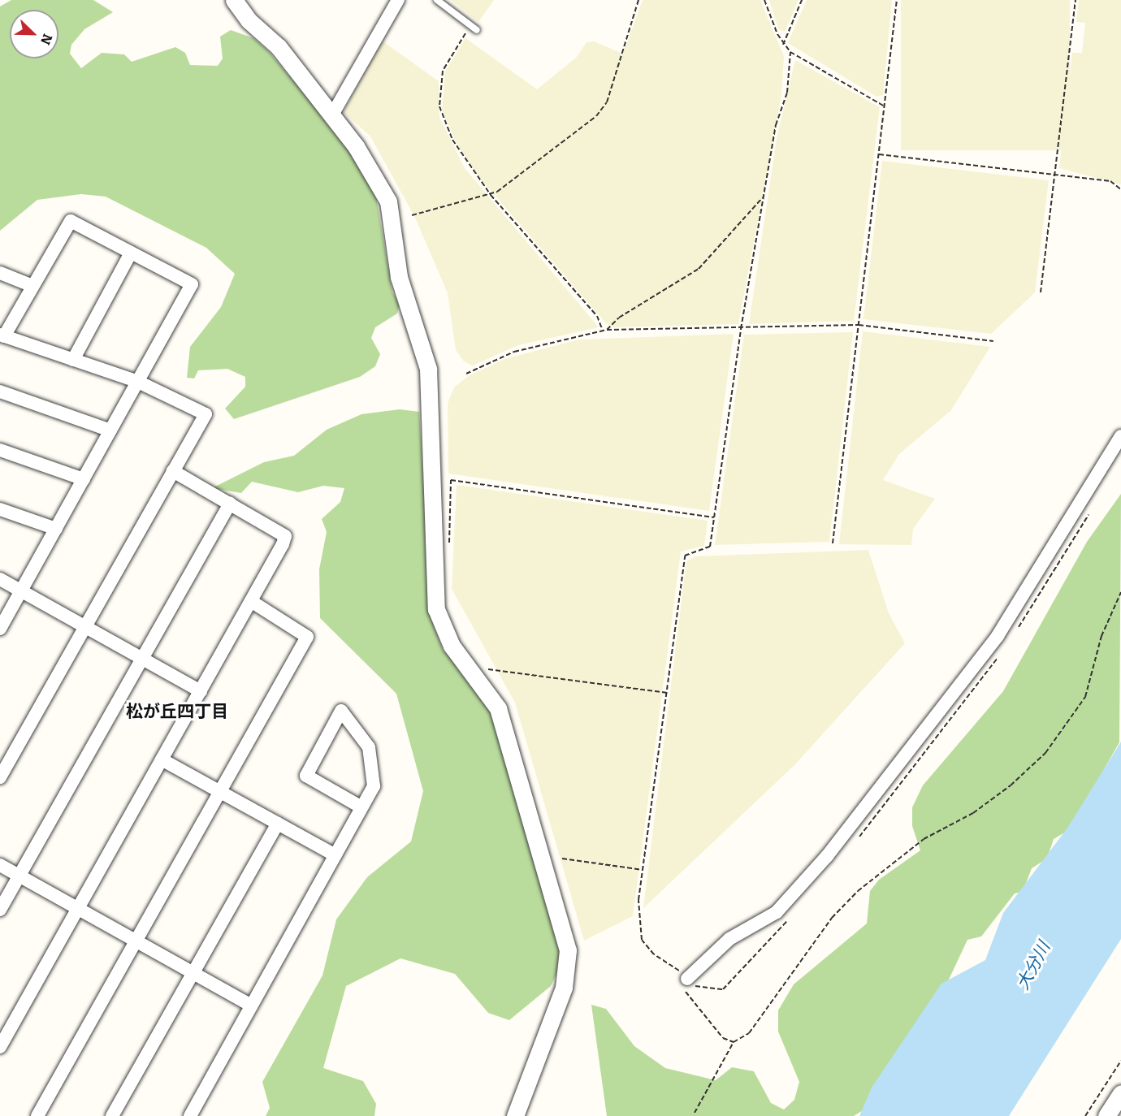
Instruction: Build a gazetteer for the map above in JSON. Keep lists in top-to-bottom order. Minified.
{"districts":["松が丘四丁目"],"water":["大分川"],"north":"bottom right"}
